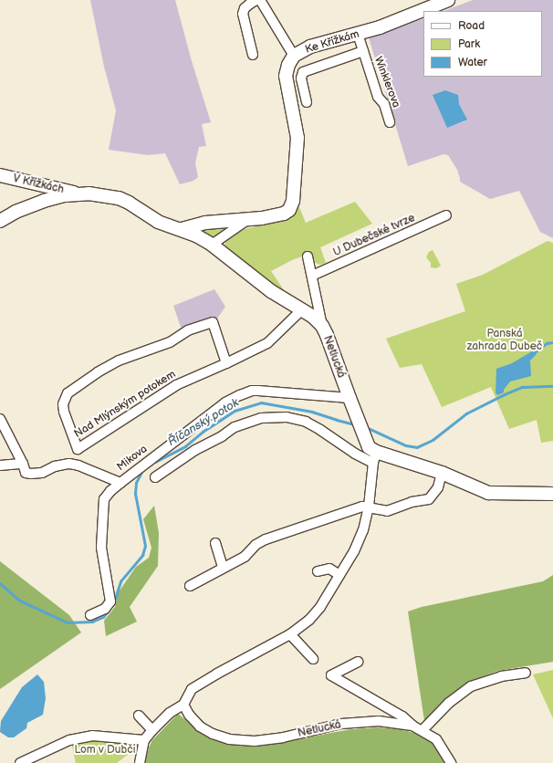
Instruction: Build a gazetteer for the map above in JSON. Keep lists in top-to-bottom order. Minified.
{"streets":{"street":["Ke Křížkám","Winklerova","V Křížkách","U Dubečské tvrze","Netlucká","Nad Mlýnským potokem","Mikova"]},"crossings":[["Ke Křížkám","Winklerova"],["V Křížkách","Netlucká"],["Netlucká","Nad Mlýnským potokem"],["Netlucká","Mikova"]],"water":["Říčanský potok"],"parks":["Panská zahrada Dubeč","Lom v Dubči"],"legend":["Road","Park","Water"]}
